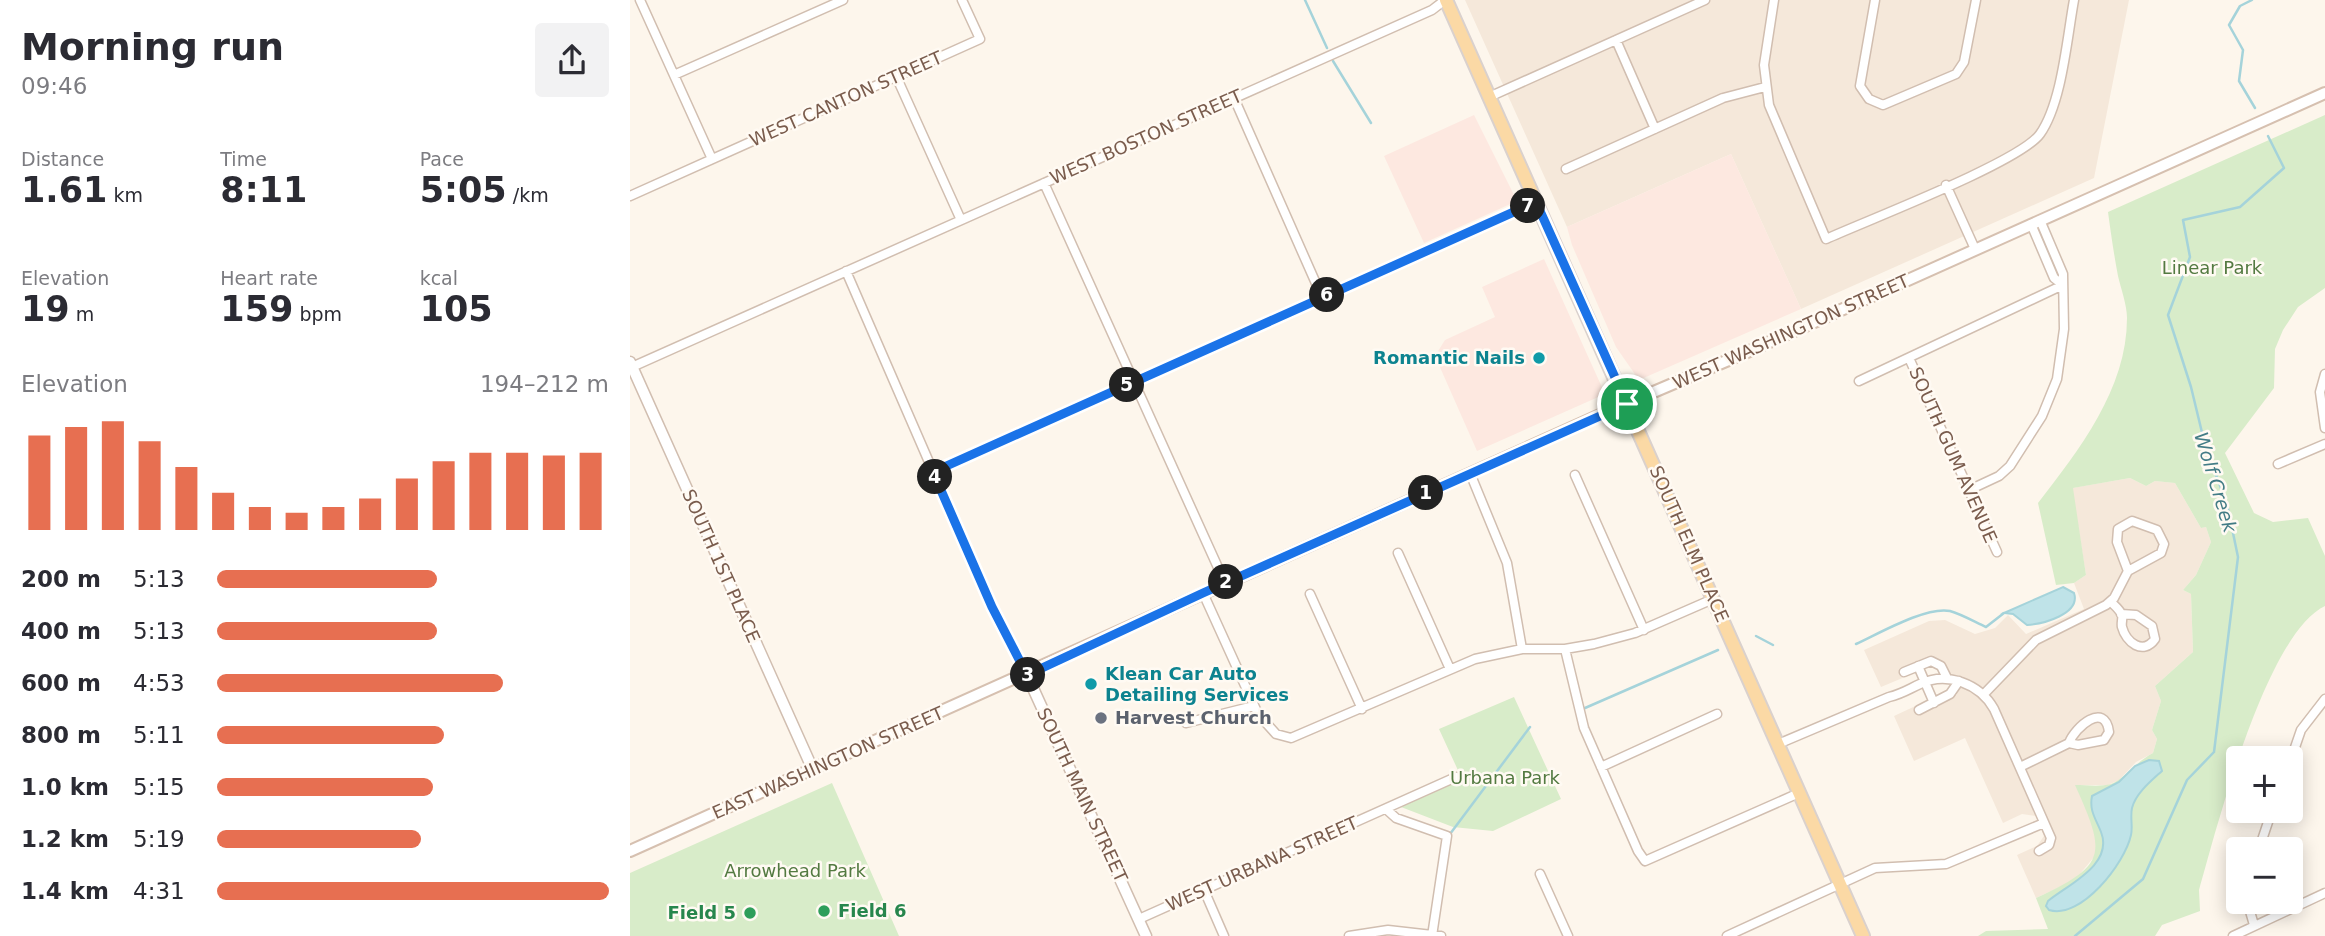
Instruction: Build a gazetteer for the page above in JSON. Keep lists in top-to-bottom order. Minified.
{"streets":{"main road":["WEST WASHINGTON STREET","SOUTH ELM PLACE","EAST WASHINGTON STREET"],"street":["WEST CANTON STREET","WEST BOSTON STREET","SOUTH GUM AVENUE","SOUTH 1ST PLACE","SOUTH MAIN STREET","WEST URBANA STREET"]},"crossings":[["WEST BOSTON STREET","SOUTH ELM PLACE"],["WEST BOSTON STREET","SOUTH 1ST PLACE"],["WEST BOSTON STREET","SOUTH MAIN STREET"],["WEST WASHINGTON STREET","SOUTH ELM PLACE"],["WEST WASHINGTON STREET","EAST WASHINGTON STREET"],["WEST WASHINGTON STREET","SOUTH MAIN STREET"],["SOUTH 1ST PLACE","EAST WASHINGTON STREET"],["EAST WASHINGTON STREET","SOUTH MAIN STREET"],["SOUTH MAIN STREET","WEST URBANA STREET"]],"water":["Wolf Creek"],"parks":["Linear Park","Urbana Park","Arrowhead Park"],"places":["Romantic Nails","Klean Car Auto Detailing Services","Harvest Church","Field 6","Field 5"],"page":{"heading":["Morning run","09:46"],"stats":[["Distance","1.61 km"],["Time","8:11"],["Pace","5:05 /km"],["Elevation","19 m"],["Heart rate","159 bpm"],["kcal","105"]],"pins":["7","6","5","4","1","2","3"],"chart":["Elevation","194–212 m"],"list":[{"name":"200 m","note":"5:13"},{"name":"400 m","note":"5:13"},{"name":"600 m","note":"4:53"},{"name":"800 m","note":"5:11"},{"name":"1.0 km","note":"5:15"},{"name":"1.2 km","note":"5:19"},{"name":"1.4 km","note":"4:31"}],"map_buttons":["+","−"]}}
